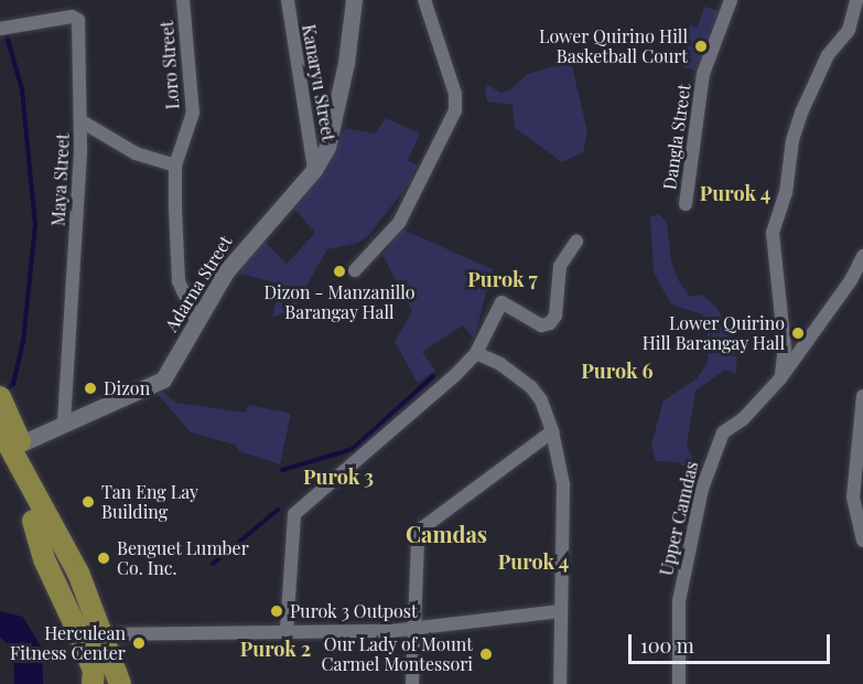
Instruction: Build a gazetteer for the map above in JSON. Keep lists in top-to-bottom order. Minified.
{"streets":{"street":["Loro Street","Kanaryu Street","Dangla Street","Maya Street","Adarna Street","Upper Camdas"]},"crossings":[["Loro Street","Adarna Street"],["Kanaryu Street","Adarna Street"],["Maya Street","Adarna Street"]],"districts":["Purok 4","Purok 7","Purok 6","Purok 3","Camdas","Purok 4","Purok 2"],"places":["Lower Quirino Hill Basketball Court","Dizon - Manzanillo Barangay Hall","Lower Quirino Hill Barangay Hall","Dizon","Tan Eng Lay Building","Benguet Lumber Co. Inc.","Purok 3 Outpost","Herculean Fitness Center","Our Lady of Mount Carmel Montessori"],"scale_bar":"100 m"}
